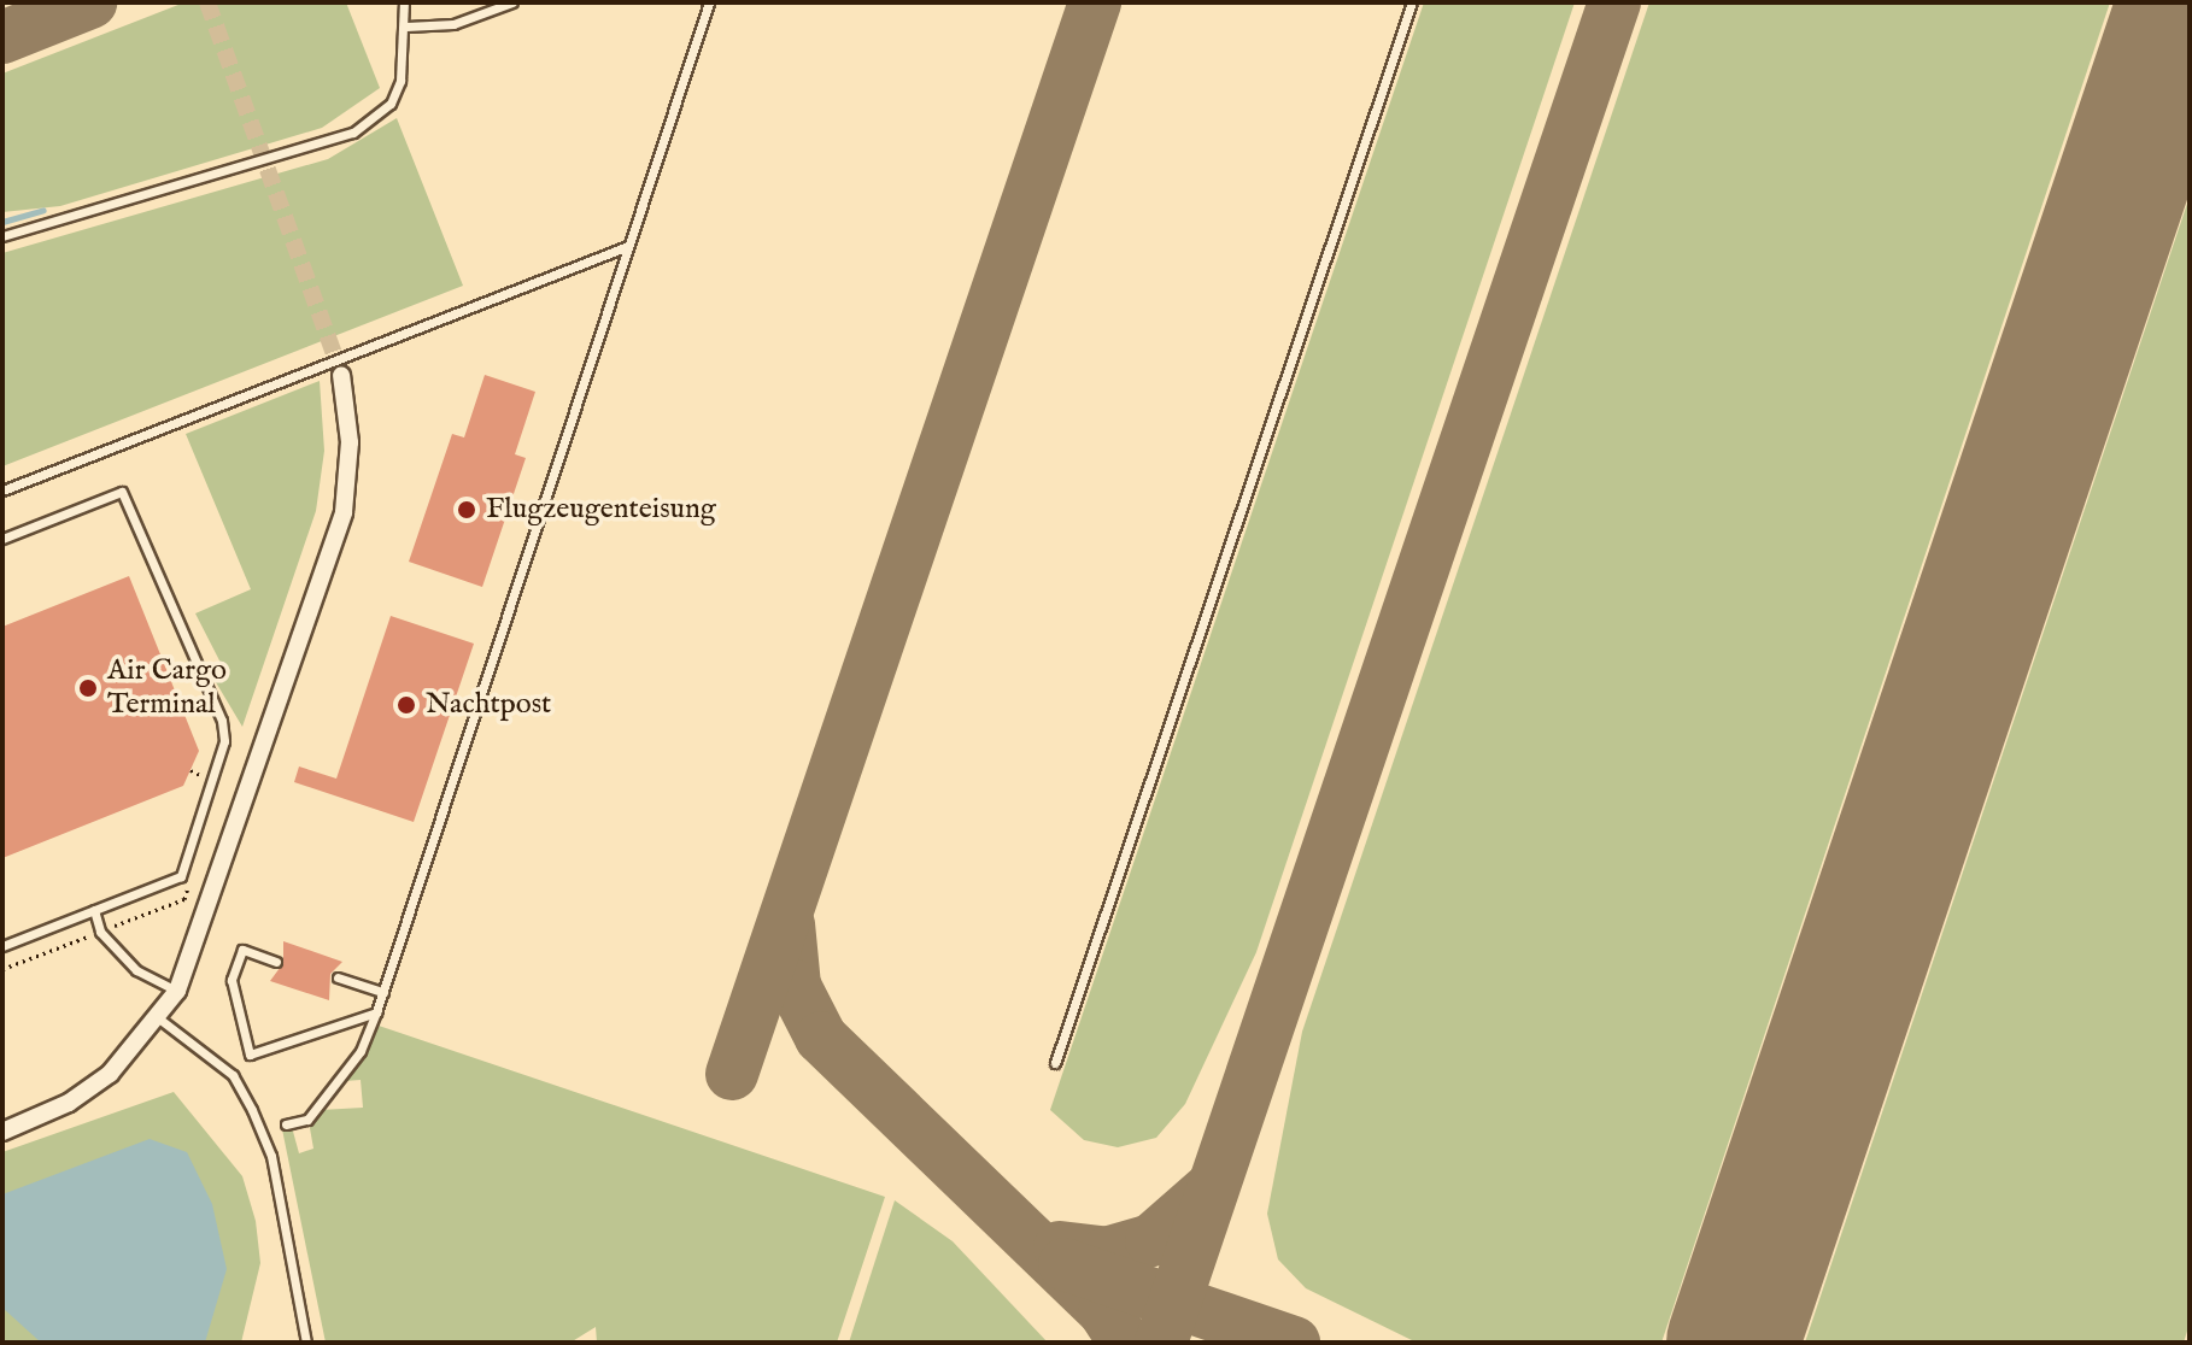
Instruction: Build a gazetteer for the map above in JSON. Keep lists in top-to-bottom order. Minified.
{"places":["Flugzeugenteisung","Air Cargo Terminal","Nachtpost"]}
